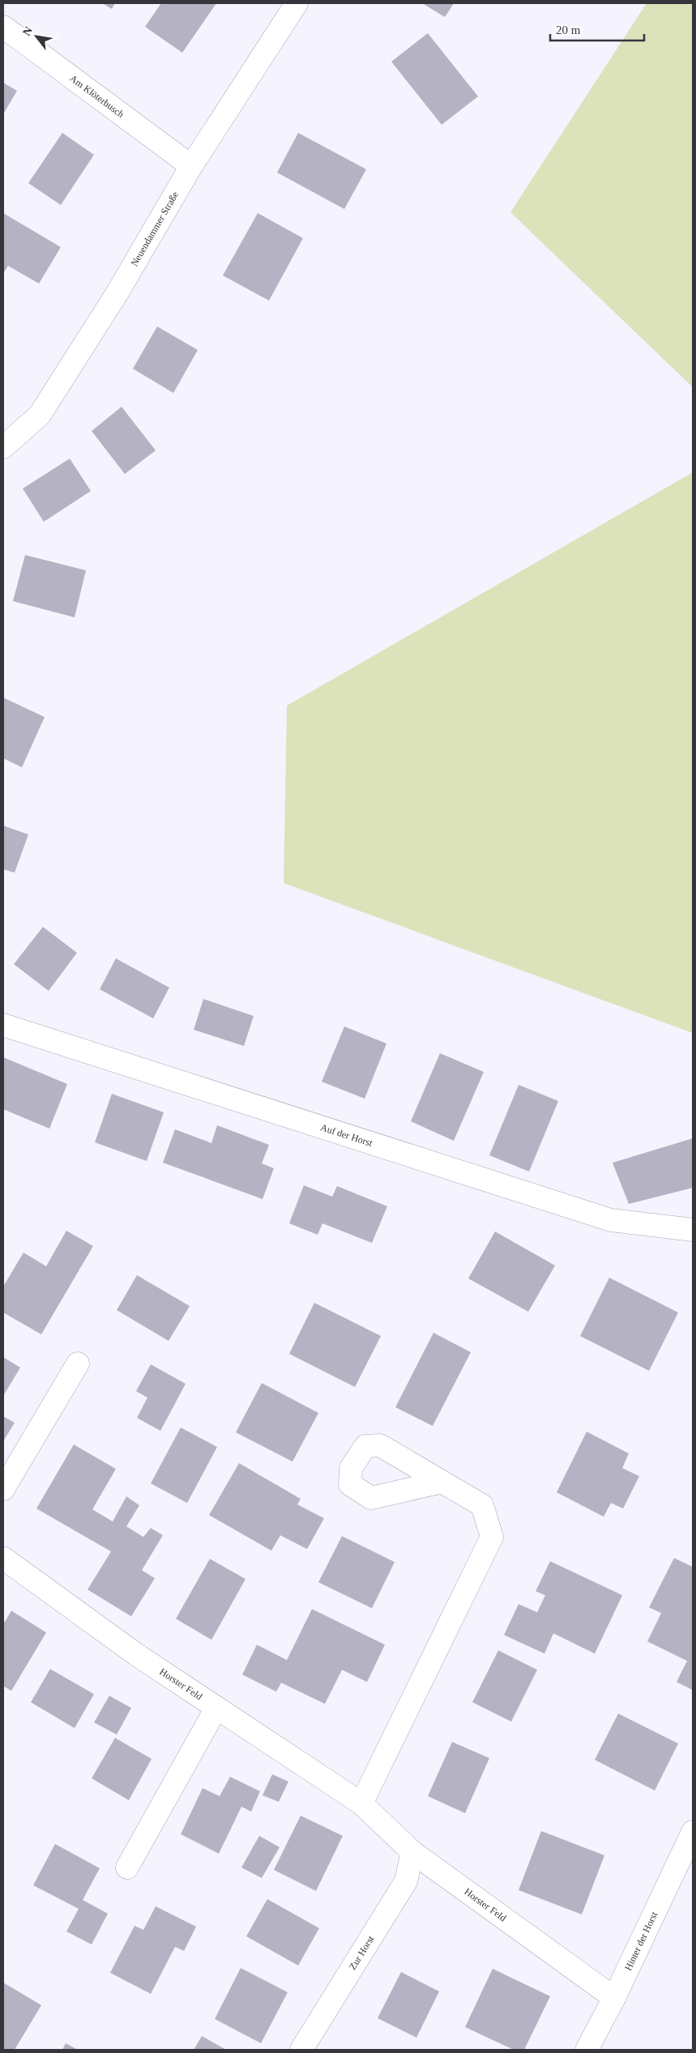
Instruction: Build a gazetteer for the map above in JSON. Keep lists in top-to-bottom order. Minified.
{"streets":{"street":["Am Klöterbusch","Neuendammer Straße","Auf der Horst","Horster Feld","Hinter der Horst","Zur Horst"]},"crossings":[["Am Klöterbusch","Neuendammer Straße"],["Horster Feld","Hinter der Horst"],["Horster Feld","Zur Horst"]],"scale_bar":"20 m","north":"top left"}
